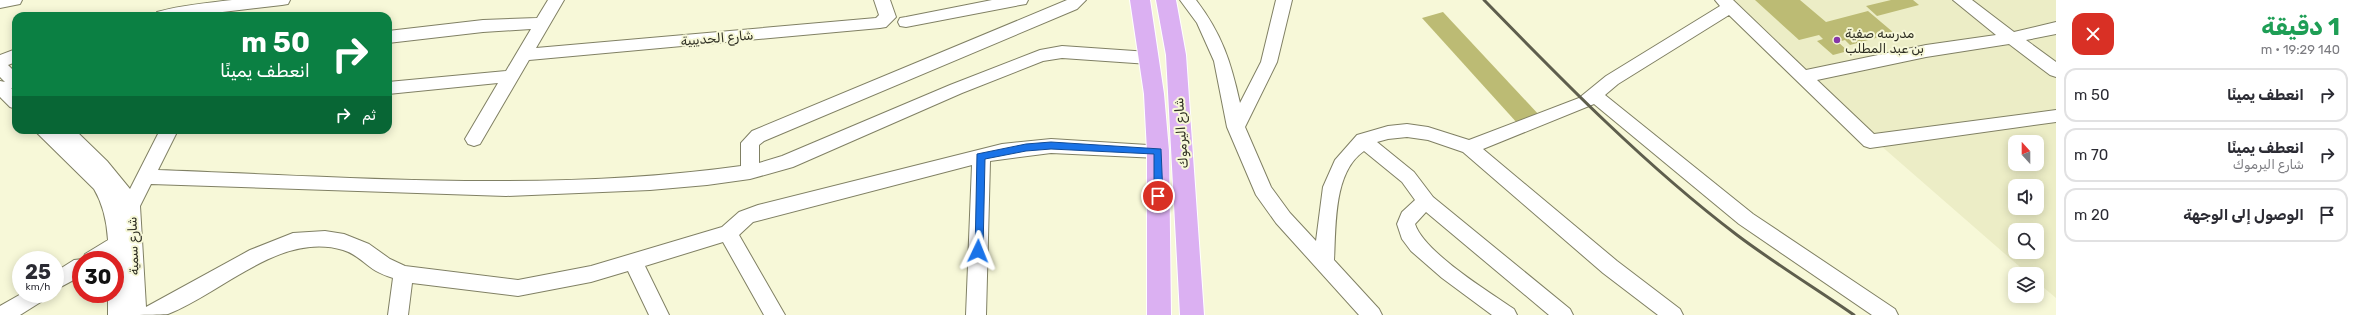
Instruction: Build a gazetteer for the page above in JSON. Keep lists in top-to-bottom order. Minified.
{"streets":{"highway":["شارع اليرموك"],"street":["شارع الحديبية","شارع سمية"]},"places":["مدرسه صفية بن عبد المطلب"],"north":"top","page":{"heading":["1 دقيقة","140 m · 19:29"],"turn":["50 m","انعطف يمينًا"],"list":[{"name":"انعطف يمينًا","value":"50 m"},{"name":"انعطف يمينًا","note":"شارع اليرموك","value":"70 m"},{"name":"الوصول إلى الوجهة","value":"20 m"}],"then":"ثم","speed":"25 km/h","limit":"30"}}
